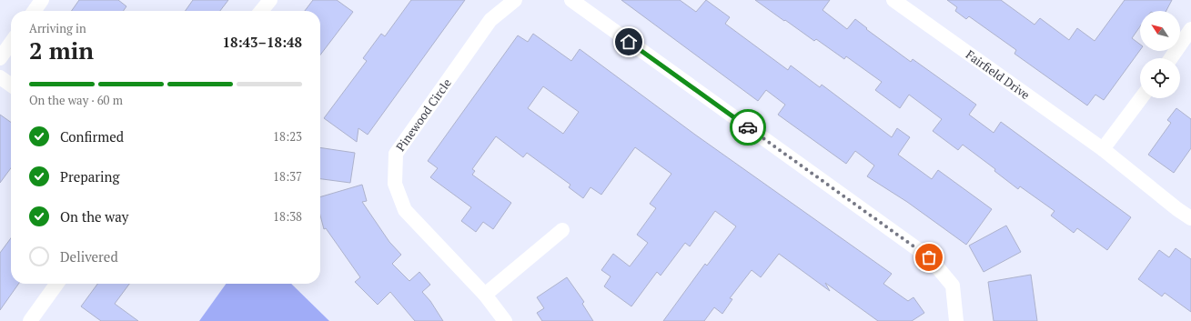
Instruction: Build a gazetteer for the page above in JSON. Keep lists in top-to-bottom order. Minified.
{"streets":{"street":["Fairfield Drive","Pinewood Circle"]},"north":"top left","page":{"heading":["2 min","Arriving in","18:43–18:48"],"bar":"On the way · 60 m","list":[["Confirmed","18:23"],["Preparing","18:37"],["On the way","18:38"],"Delivered"]}}
